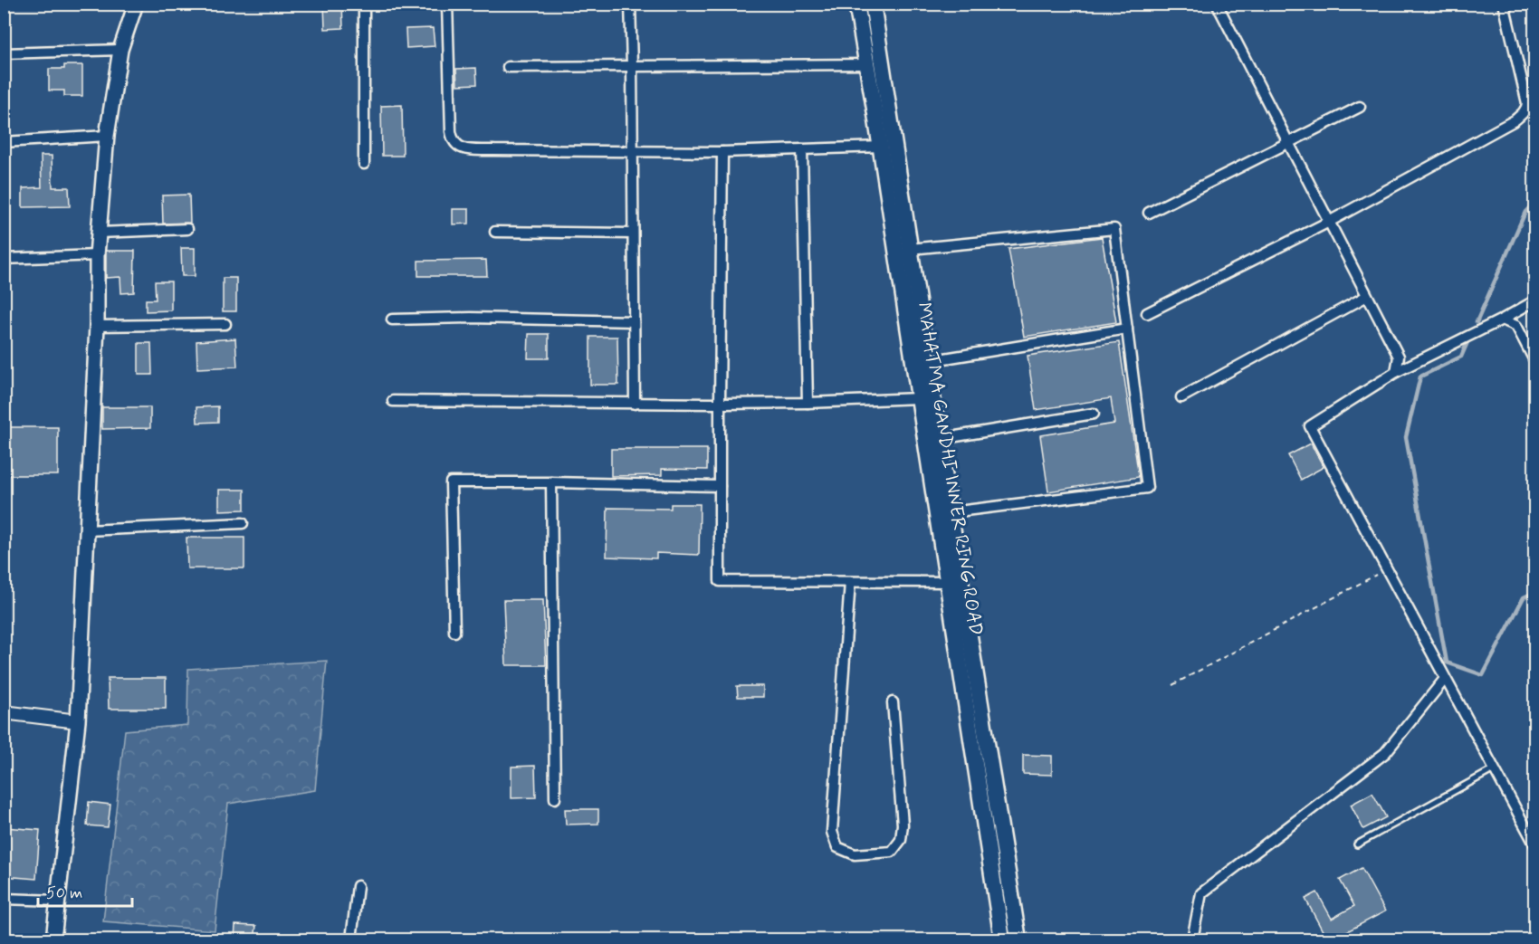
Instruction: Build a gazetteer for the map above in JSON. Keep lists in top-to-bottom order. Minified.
{"streets":{"main road":["MAHATMA GANDHI INNER RING ROAD"]},"scale_bar":"50 m"}
